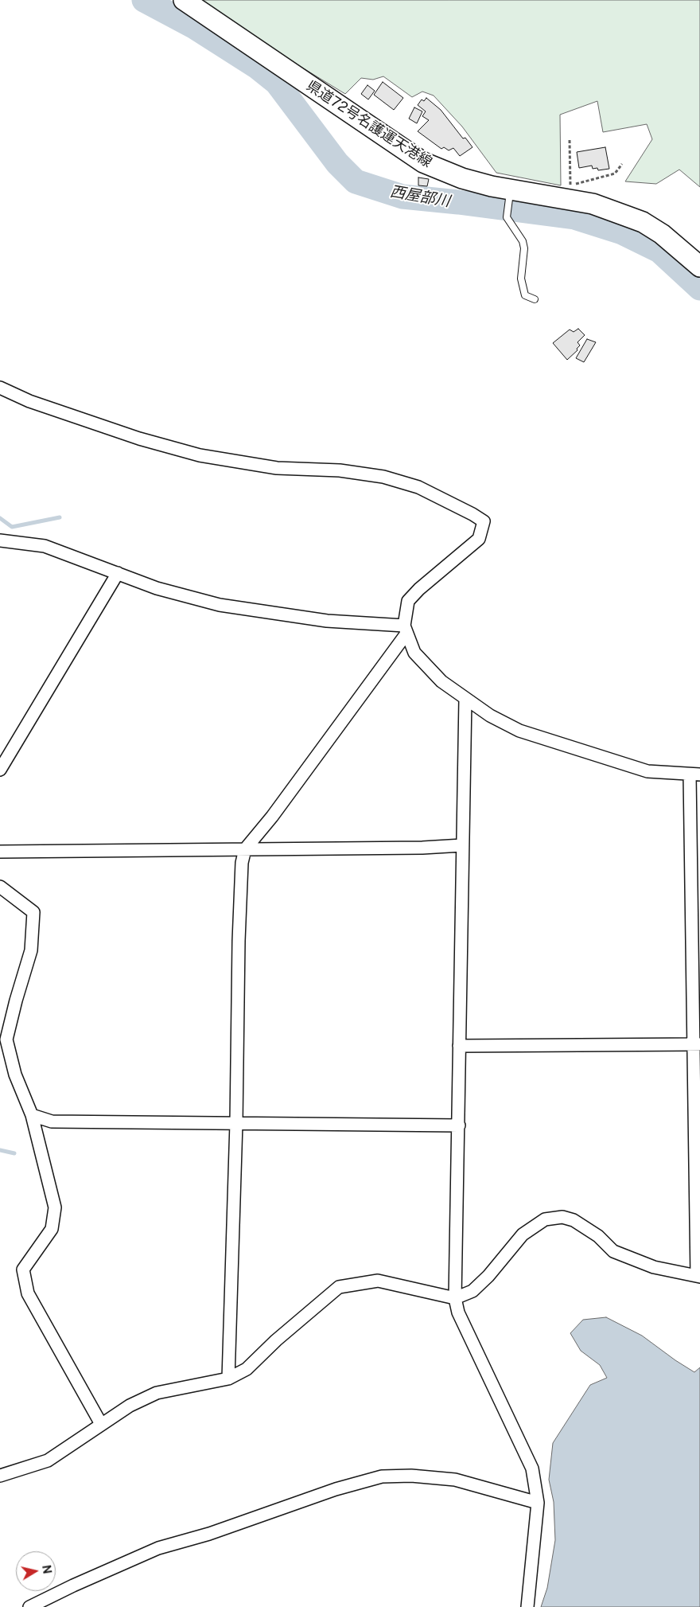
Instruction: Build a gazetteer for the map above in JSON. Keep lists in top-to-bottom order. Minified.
{"streets":{"main road":["県道72号名護運天港線"]},"water":["西屋部川"],"north":"right"}
